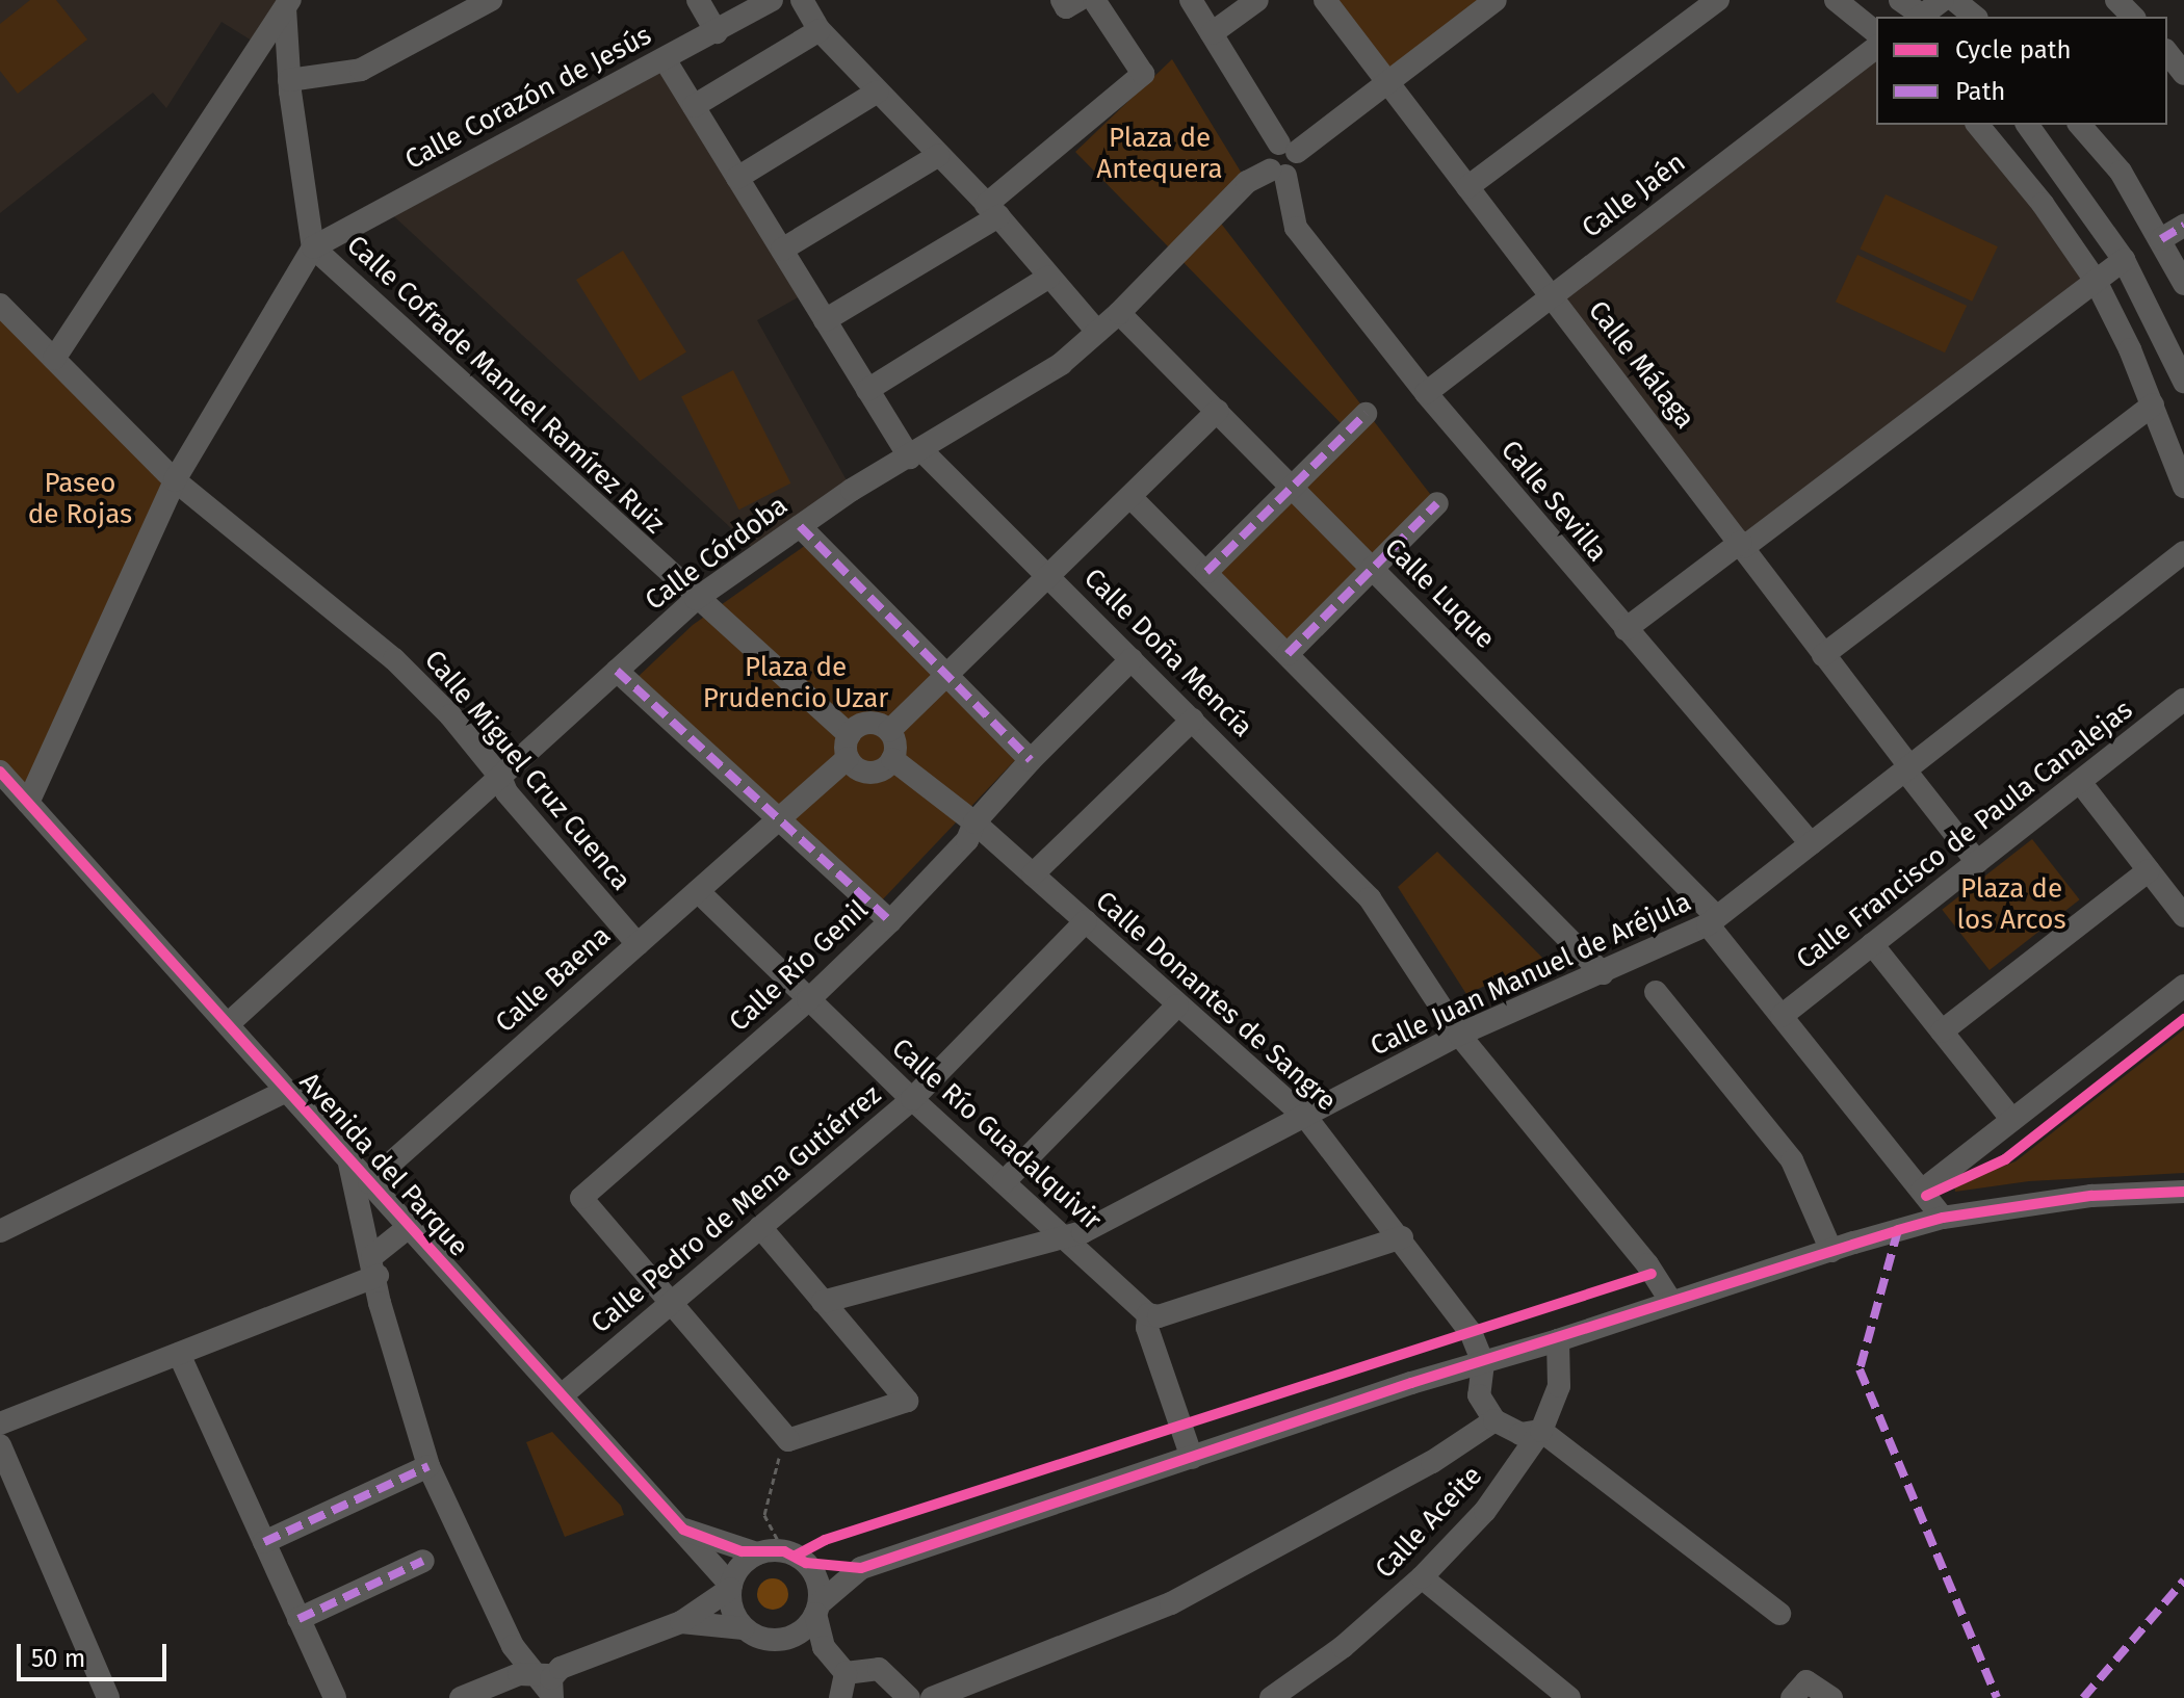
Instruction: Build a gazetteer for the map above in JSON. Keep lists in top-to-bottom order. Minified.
{"streets":{"street":["Calle Corazón de Jesús","Calle Jaén","Calle Málaga","Calle Cofrade Manuel Ramírez Ruiz","Calle Sevilla","Calle Córdoba","Calle Luque","Calle Doña Mencía","Calle Miguel Cruz Cuenca","Calle Francisco de Paula Canalejas","Calle Río Genil","Calle Juan Manuel de Aréjula","Calle Baena","Calle Donantes de Sangre","Calle Río Guadalquivir","Avenida del Parque","Calle Pedro de Mena Gutiérrez","Calle Aceite"]},"crossings":[["Calle Corazón de Jesús","Calle Cofrade Manuel Ramírez Ruiz"],["Calle Corazón de Jesús","Calle Doña Mencía"],["Calle Jaén","Calle Málaga"],["Calle Jaén","Calle Sevilla"],["Calle Málaga","Calle Francisco de Paula Canalejas"],["Calle Málaga","Calle Juan Manuel de Aréjula"],["Calle Cofrade Manuel Ramírez Ruiz","Calle Córdoba"],["Calle Sevilla","Calle Córdoba"],["Calle Sevilla","Calle Juan Manuel de Aréjula"],["Calle Córdoba","Calle Luque"],["Calle Córdoba","Calle Doña Mencía"],["Calle Córdoba","Calle Miguel Cruz Cuenca"],["Calle Córdoba","Avenida del Parque"],["Calle Luque","Calle Francisco de Paula Canalejas"],["Calle Luque","Calle Juan Manuel de Aréjula"],["Calle Doña Mencía","Calle Río Genil"],["Calle Doña Mencía","Calle Juan Manuel de Aréjula"],["Calle Miguel Cruz Cuenca","Calle Baena"],["Calle Río Genil","Calle Donantes de Sangre"],["Calle Río Genil","Calle Río Guadalquivir"],["Calle Río Genil","Calle Pedro de Mena Gutiérrez"],["Calle Juan Manuel de Aréjula","Calle Donantes de Sangre"],["Calle Juan Manuel de Aréjula","Calle Río Guadalquivir"],["Calle Baena","Calle Donantes de Sangre"],["Calle Baena","Calle Río Guadalquivir"],["Calle Baena","Avenida del Parque"],["Calle Donantes de Sangre","Calle Pedro de Mena Gutiérrez"],["Calle Río Guadalquivir","Calle Pedro de Mena Gutiérrez"],["Avenida del Parque","Calle Pedro de Mena Gutiérrez"]],"parks":["Plaza de Antequera","Paseo de Rojas","Plaza de Prudencio Uzar","Plaza de los Arcos"],"legend":["Cycle path","Path"],"scale_bar":"50 m"}
